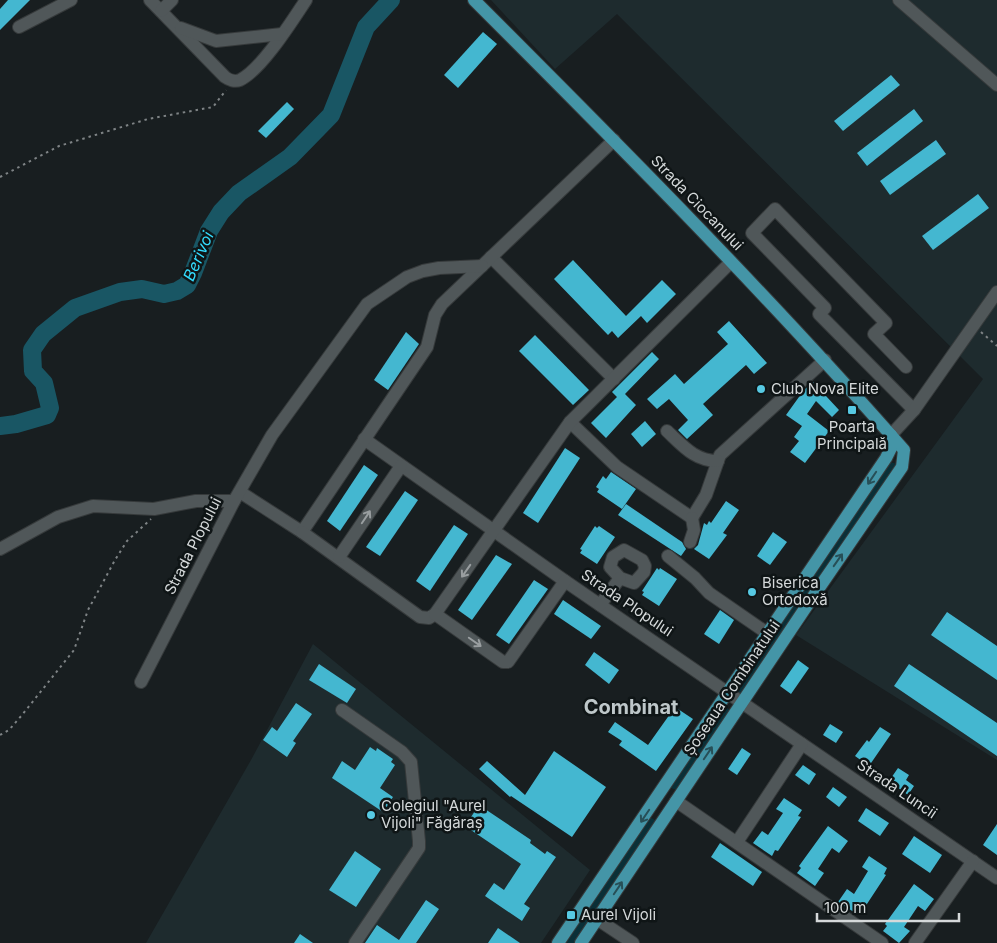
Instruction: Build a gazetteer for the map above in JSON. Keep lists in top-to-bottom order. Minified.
{"streets":{"main road":["Strada Ciocanului","Șoseaua Combinatului"],"street":["Strada Plopului","Strada Luncii"]},"crossings":[["Strada Ciocanului","Șoseaua Combinatului"],["Strada Plopului","Șoseaua Combinatului"],["Strada Plopului","Strada Luncii"],["Șoseaua Combinatului","Strada Luncii"]],"districts":["Combinat"],"water":["Berivoi"],"places":{"other":["Club Nova Elite","Biserica Ortodoxă","Colegiul \"Aurel Vijoli\" Făgăraș"],"transit":["Poarta Principală","Aurel Vijoli"]},"scale_bar":"100 m"}
